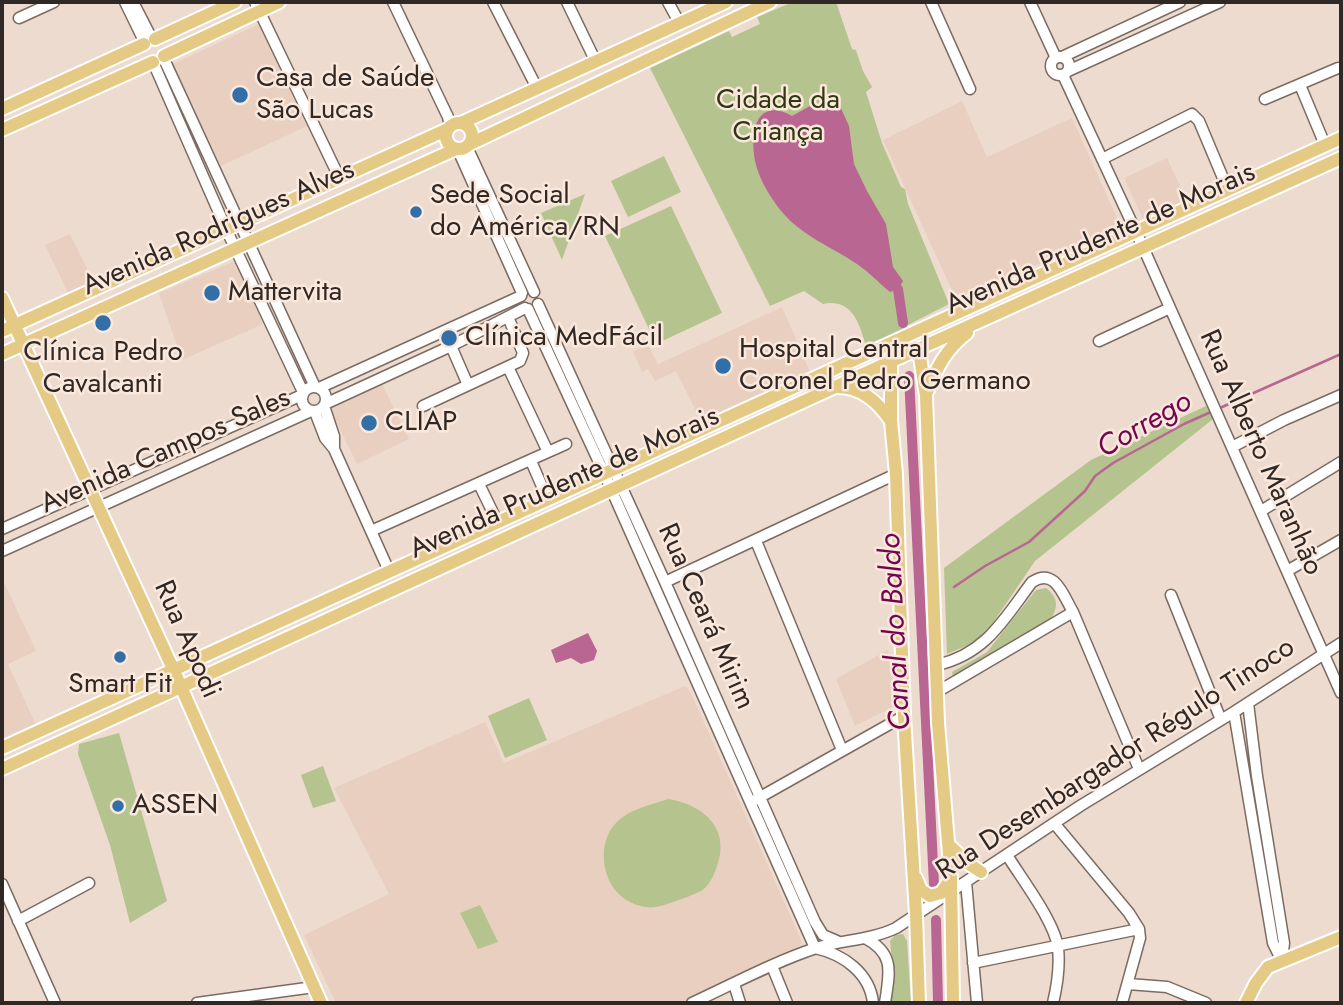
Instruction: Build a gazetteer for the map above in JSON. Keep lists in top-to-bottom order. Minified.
{"streets":{"main road":["Avenida Rodrigues Alves","Avenida Prudente de Morais","Rua Apodi"],"street":["Avenida Campos Sales","Rua Alberto Maranhão","Rua Ceará Mirim","Rua Desembargador Régulo Tinoco"]},"crossings":[["Avenida Rodrigues Alves","Rua Apodi"],["Avenida Prudente de Morais","Rua Alberto Maranhão"],["Avenida Prudente de Morais","Rua Ceará Mirim"],["Avenida Prudente de Morais","Rua Apodi"],["Avenida Campos Sales","Rua Ceará Mirim"],["Avenida Campos Sales","Rua Apodi"],["Rua Alberto Maranhão","Rua Desembargador Régulo Tinoco"],["Rua Ceará Mirim","Rua Desembargador Régulo Tinoco"]],"water":["Corrego","Canal do Baldo"],"parks":["Cidade da Criança"],"places":["Casa de Saúde São Lucas","Sede Social do América/RN","Mattervita","Clínica Pedro Cavalcanti","Clínica MedFácil","Hospital Central Coronel Pedro Germano","CLIAP","Smart Fit","ASSEN"]}
